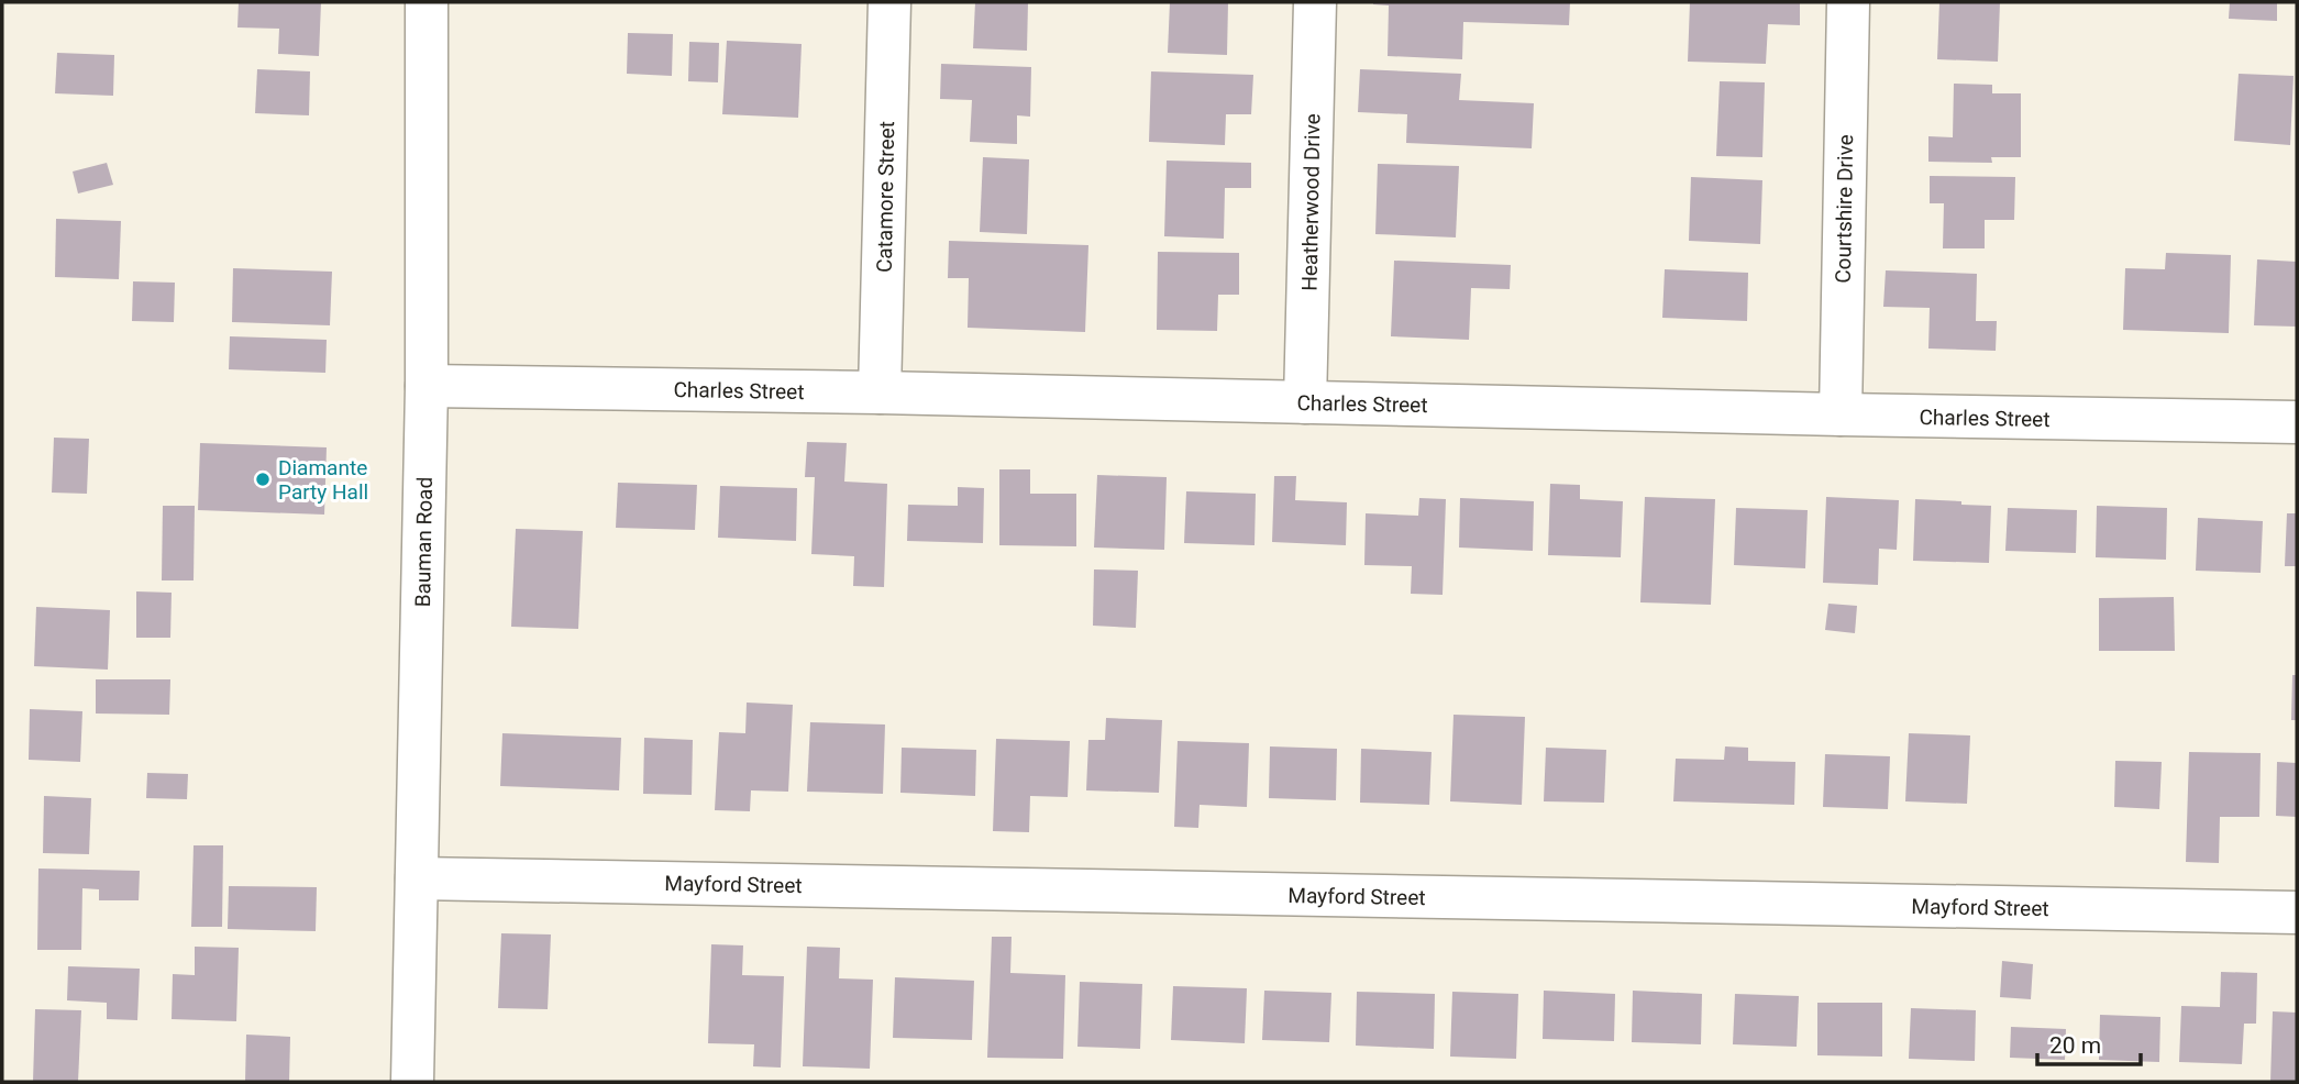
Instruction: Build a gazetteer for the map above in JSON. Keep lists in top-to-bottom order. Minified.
{"streets":{"street":["Catamore Street","Heatherwood Drive","Courtshire Drive","Charles Street","Bauman Road","Mayford Street"]},"crossings":[["Catamore Street","Charles Street"],["Heatherwood Drive","Charles Street"],["Courtshire Drive","Charles Street"],["Charles Street","Bauman Road"],["Bauman Road","Mayford Street"]],"places":["Diamante Party Hall"],"scale_bar":"20 m"}
